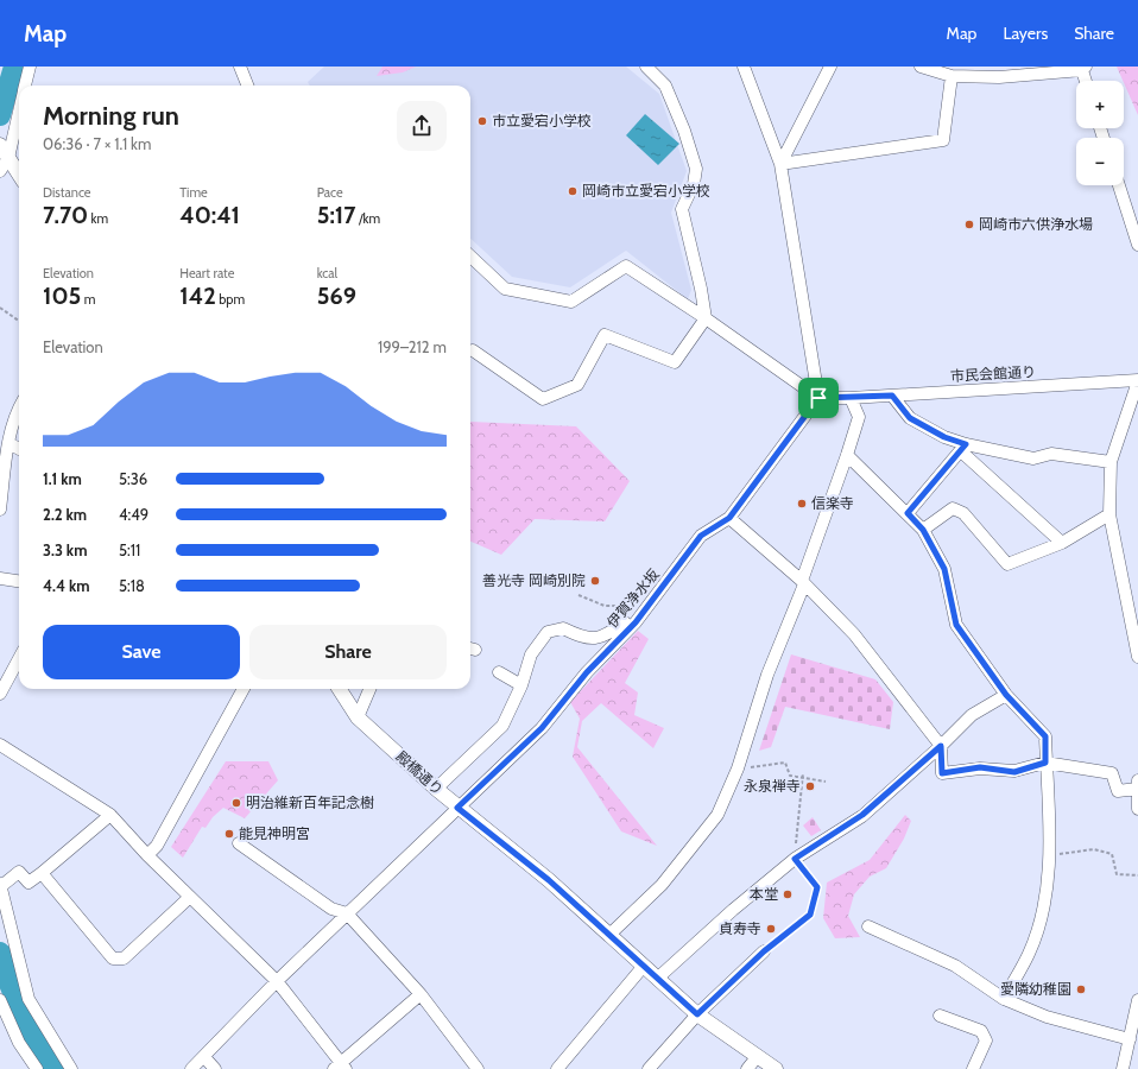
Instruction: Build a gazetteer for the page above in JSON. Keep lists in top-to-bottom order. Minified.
{"streets":{"main road":["殿橋通り"],"street":["市民会館通り","伊賀浄水坂"]},"crossings":[["市民会館通り","伊賀浄水坂"],["伊賀浄水坂","殿橋通り"]],"places":["市立愛宕小学校","岡崎市立愛宕小学校","岡崎市六供浄水場","信楽寺","善光寺 岡崎別院","永泉禅寺","明治維新百年記念樹","能見神明宮","本堂","貞寿寺","愛隣幼稚園"],"page":{"header":"Map","nav":["Map","Layers","Share"],"map_buttons":["+","−"],"heading":["Morning run","06:36 · 7 × 1.1 km"],"stats":[["Distance","7.70 km"],["Time","40:41"],["Pace","5:17 /km"],["Elevation","105 m"],["Heart rate","142 bpm"],["kcal","569"]],"chart":["Elevation","199–212 m"],"list":[{"name":"1.1 km","note":"5:36"},{"name":"2.2 km","note":"4:49"},{"name":"3.3 km","note":"5:11"},{"name":"4.4 km","note":"5:18"}],"buttons":["Save","Share"]}}
